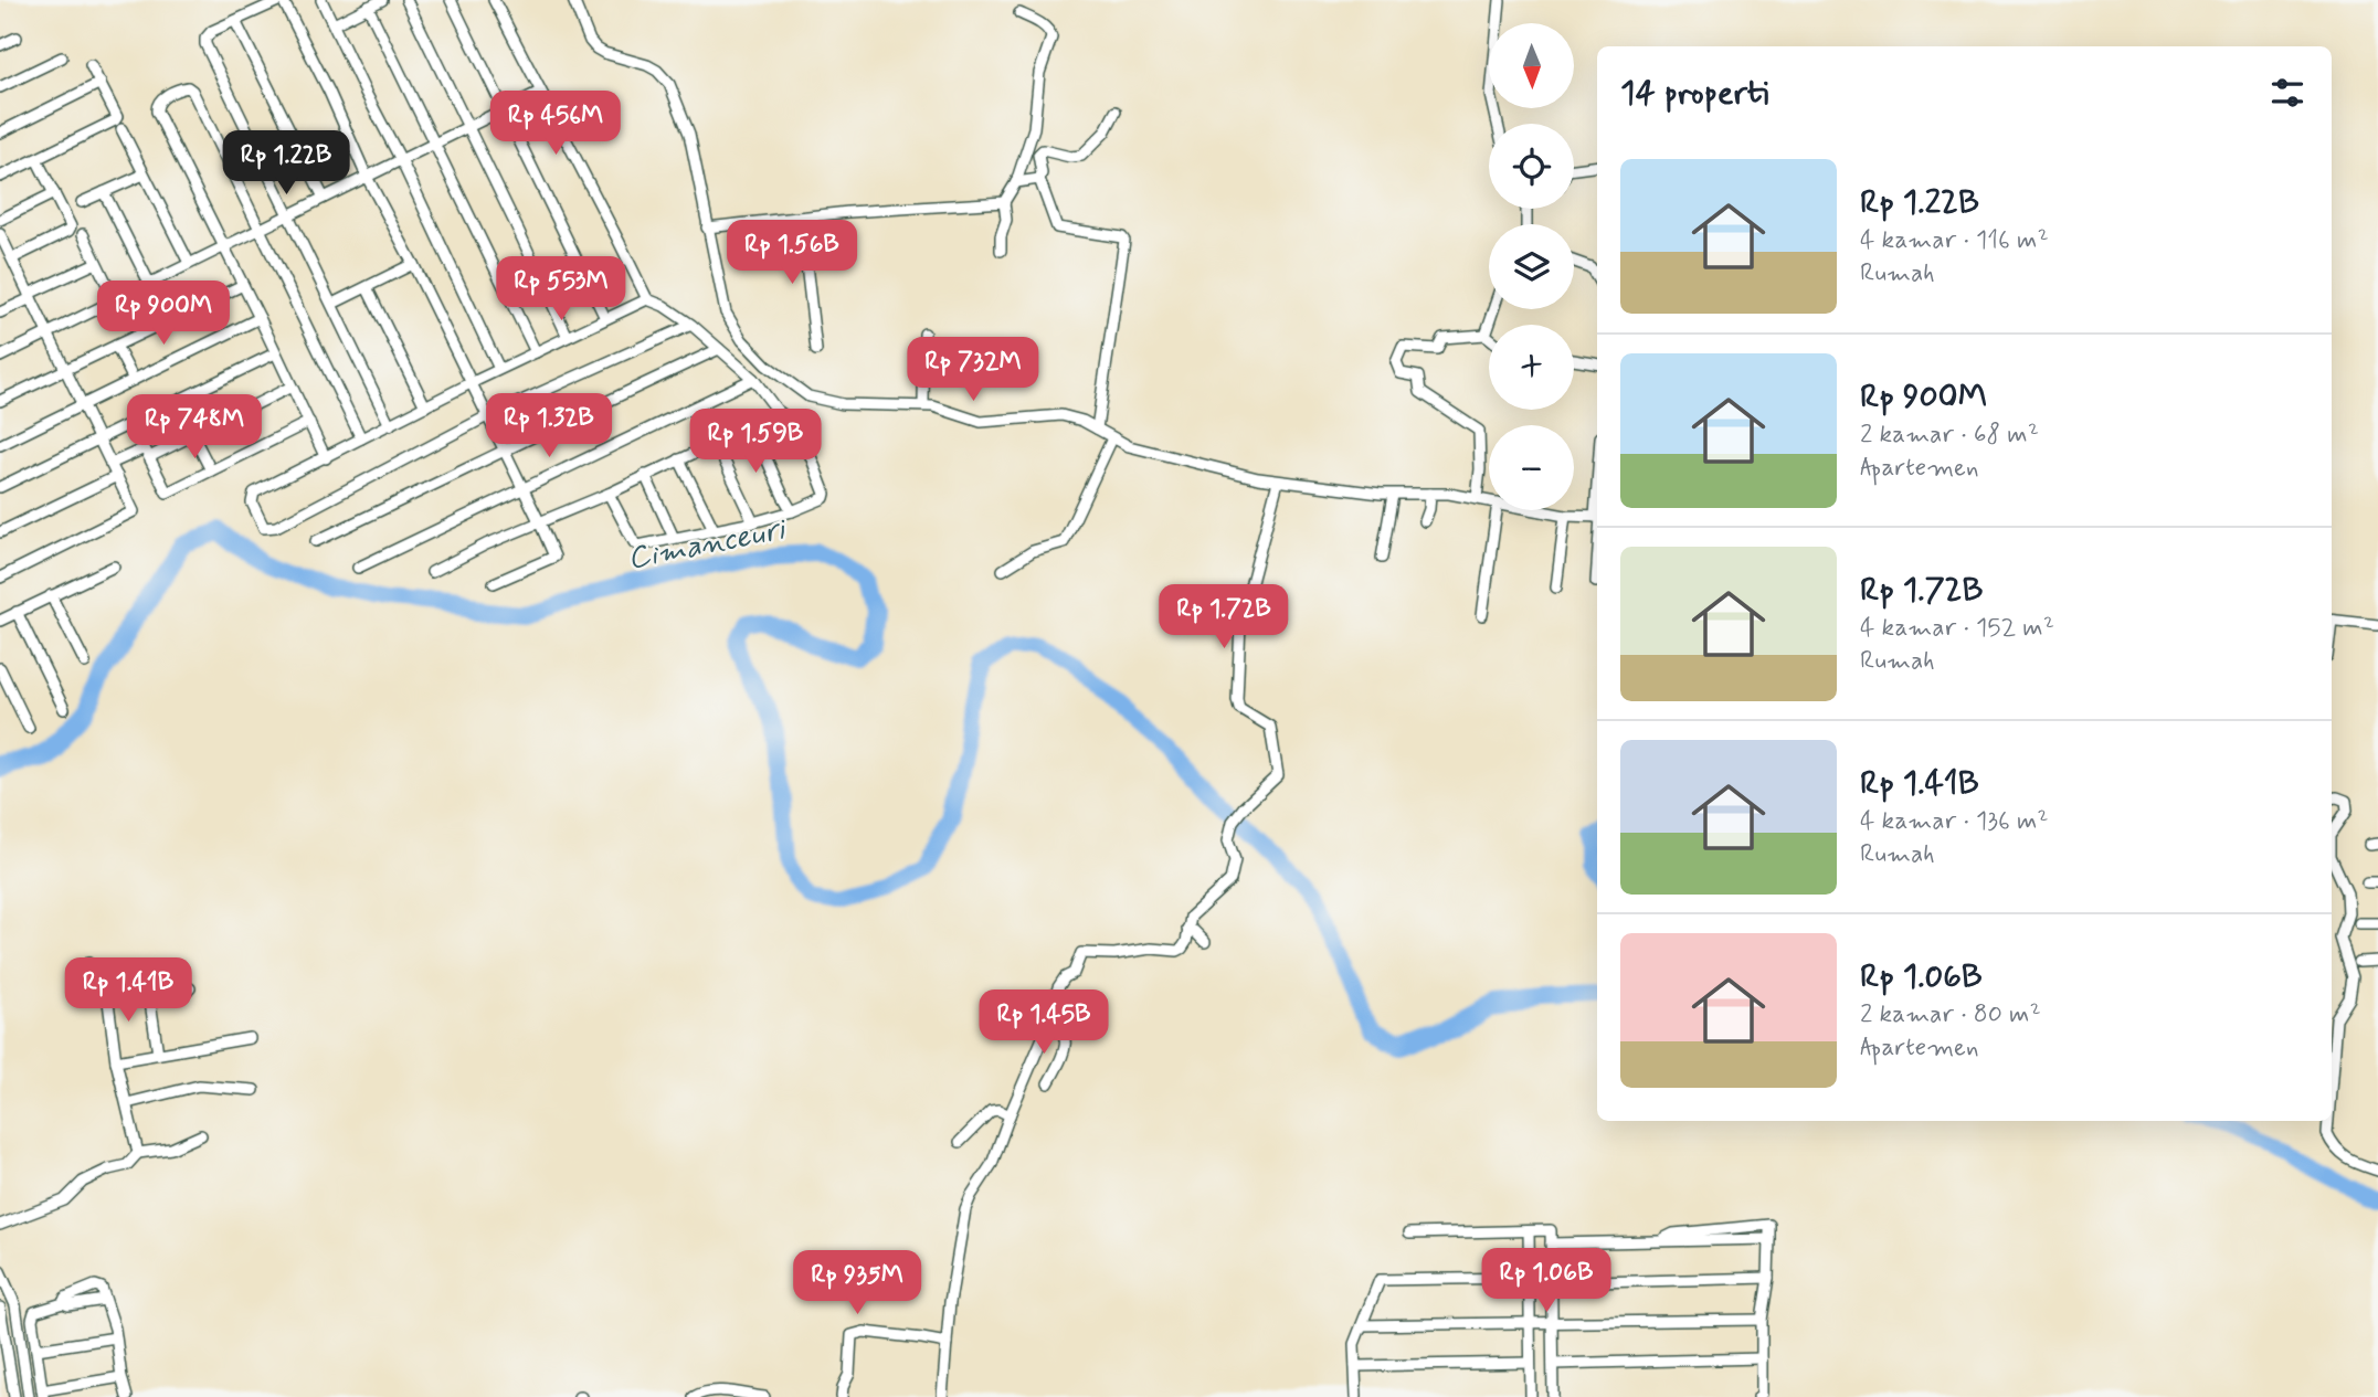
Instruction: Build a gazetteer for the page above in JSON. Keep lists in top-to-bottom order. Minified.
{"water":["Cimanceuri"],"north":"bottom","page":{"map_buttons":["+","−"],"heading":"14 properti","price":["Rp 456M","Rp 1.22B","Rp 1.56B","Rp 553M","Rp 900M","Rp 732M","Rp 1.32B","Rp 748M","Rp 1.59B","Rp 1.72B","Rp 1.41B","Rp 1.45B","Rp 1.06B","Rp 935M"],"list":[{"name":"Rp 1.22B","note":"4 kamar · 116 m² · Rumah"},{"name":"Rp 900M","note":"2 kamar · 68 m² · Apartemen"},{"name":"Rp 1.72B","note":"4 kamar · 152 m² · Rumah"},{"name":"Rp 1.41B","note":"4 kamar · 136 m² · Rumah"},{"name":"Rp 1.06B","note":"2 kamar · 80 m² · Apartemen"}]}}
